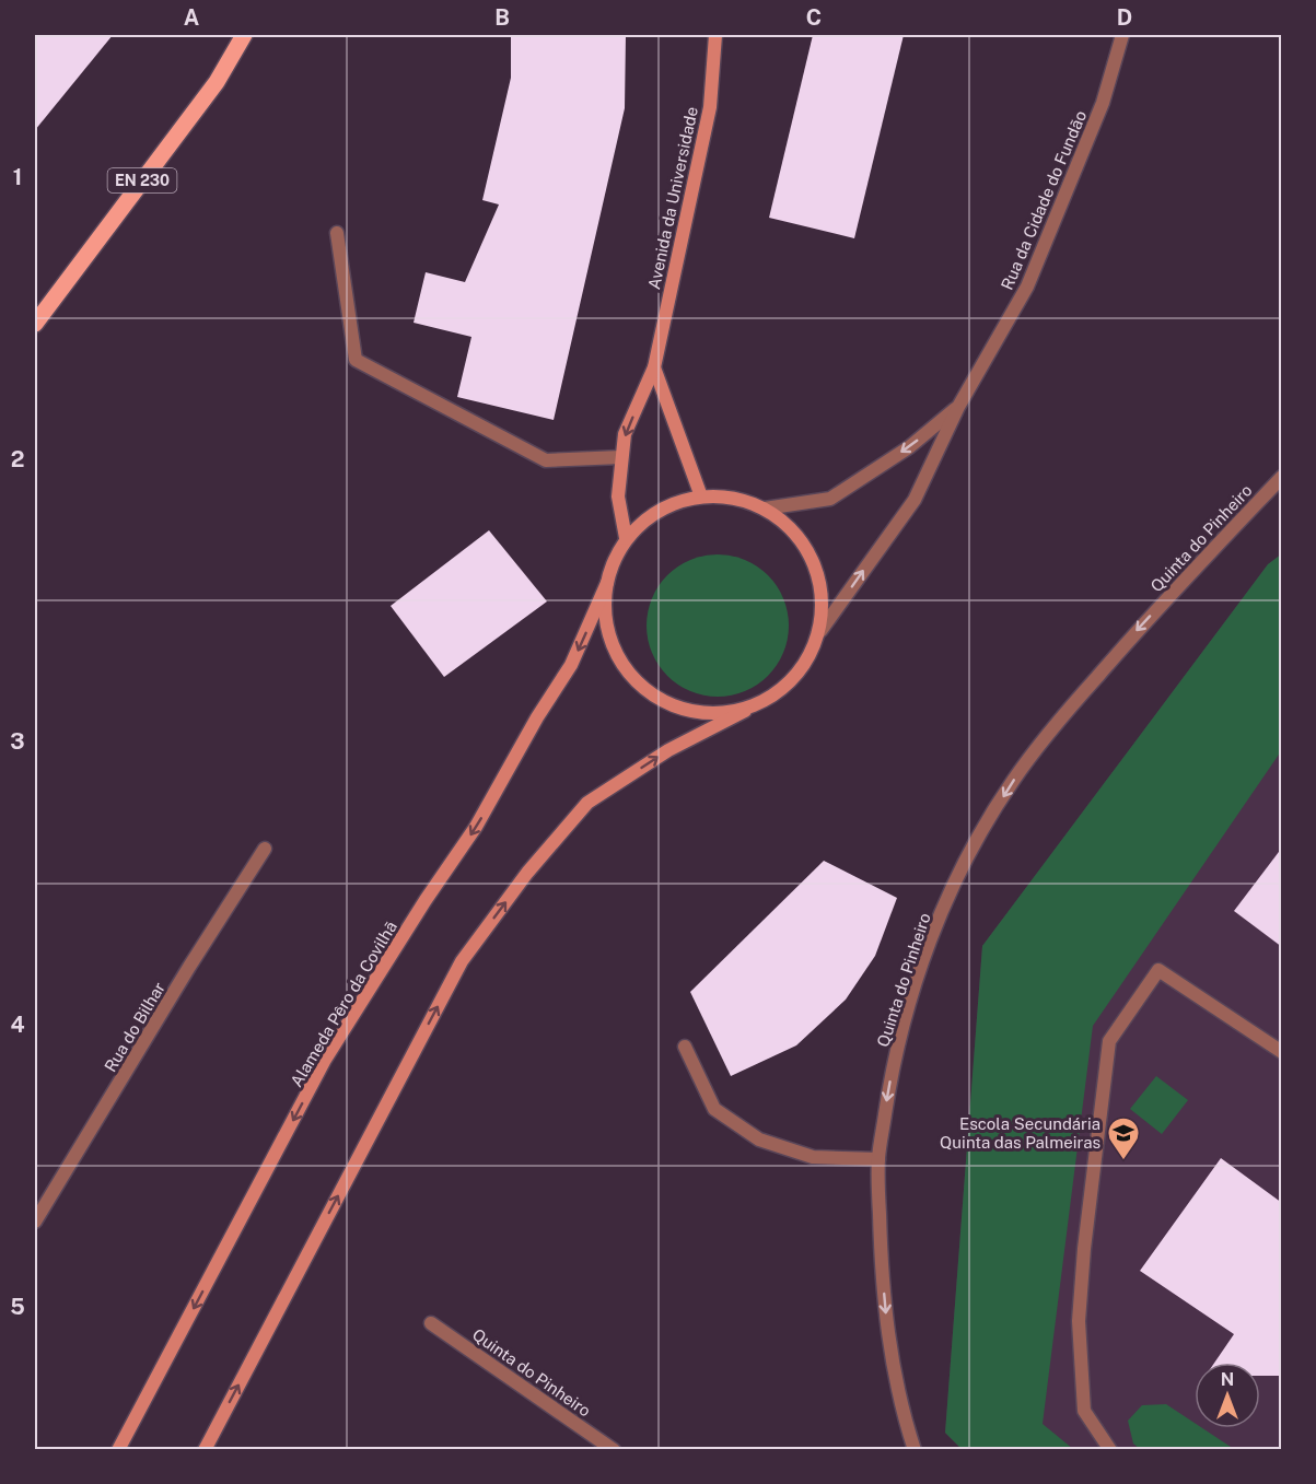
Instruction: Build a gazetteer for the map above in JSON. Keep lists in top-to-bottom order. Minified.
{"streets":{"main road":["EN 230","Avenida da Universidade","Alameda Pêro da Covilhã"],"street":["Rua da Cidade do Fundão","Quinta do Pinheiro","Rua do Bilhar"]},"crossings":[["Avenida da Universidade","Rua da Cidade do Fundão"],["Avenida da Universidade","Alameda Pêro da Covilhã"],["Rua da Cidade do Fundão","Alameda Pêro da Covilhã"]],"one_way":["Quinta do Pinheiro"],"places":{"school or university":["Escola Secundária Quinta das Palmeiras"]},"north":"top","grid":{"columns":["A","B","C","D"],"rows":["1","2","3","4","5"]}}
